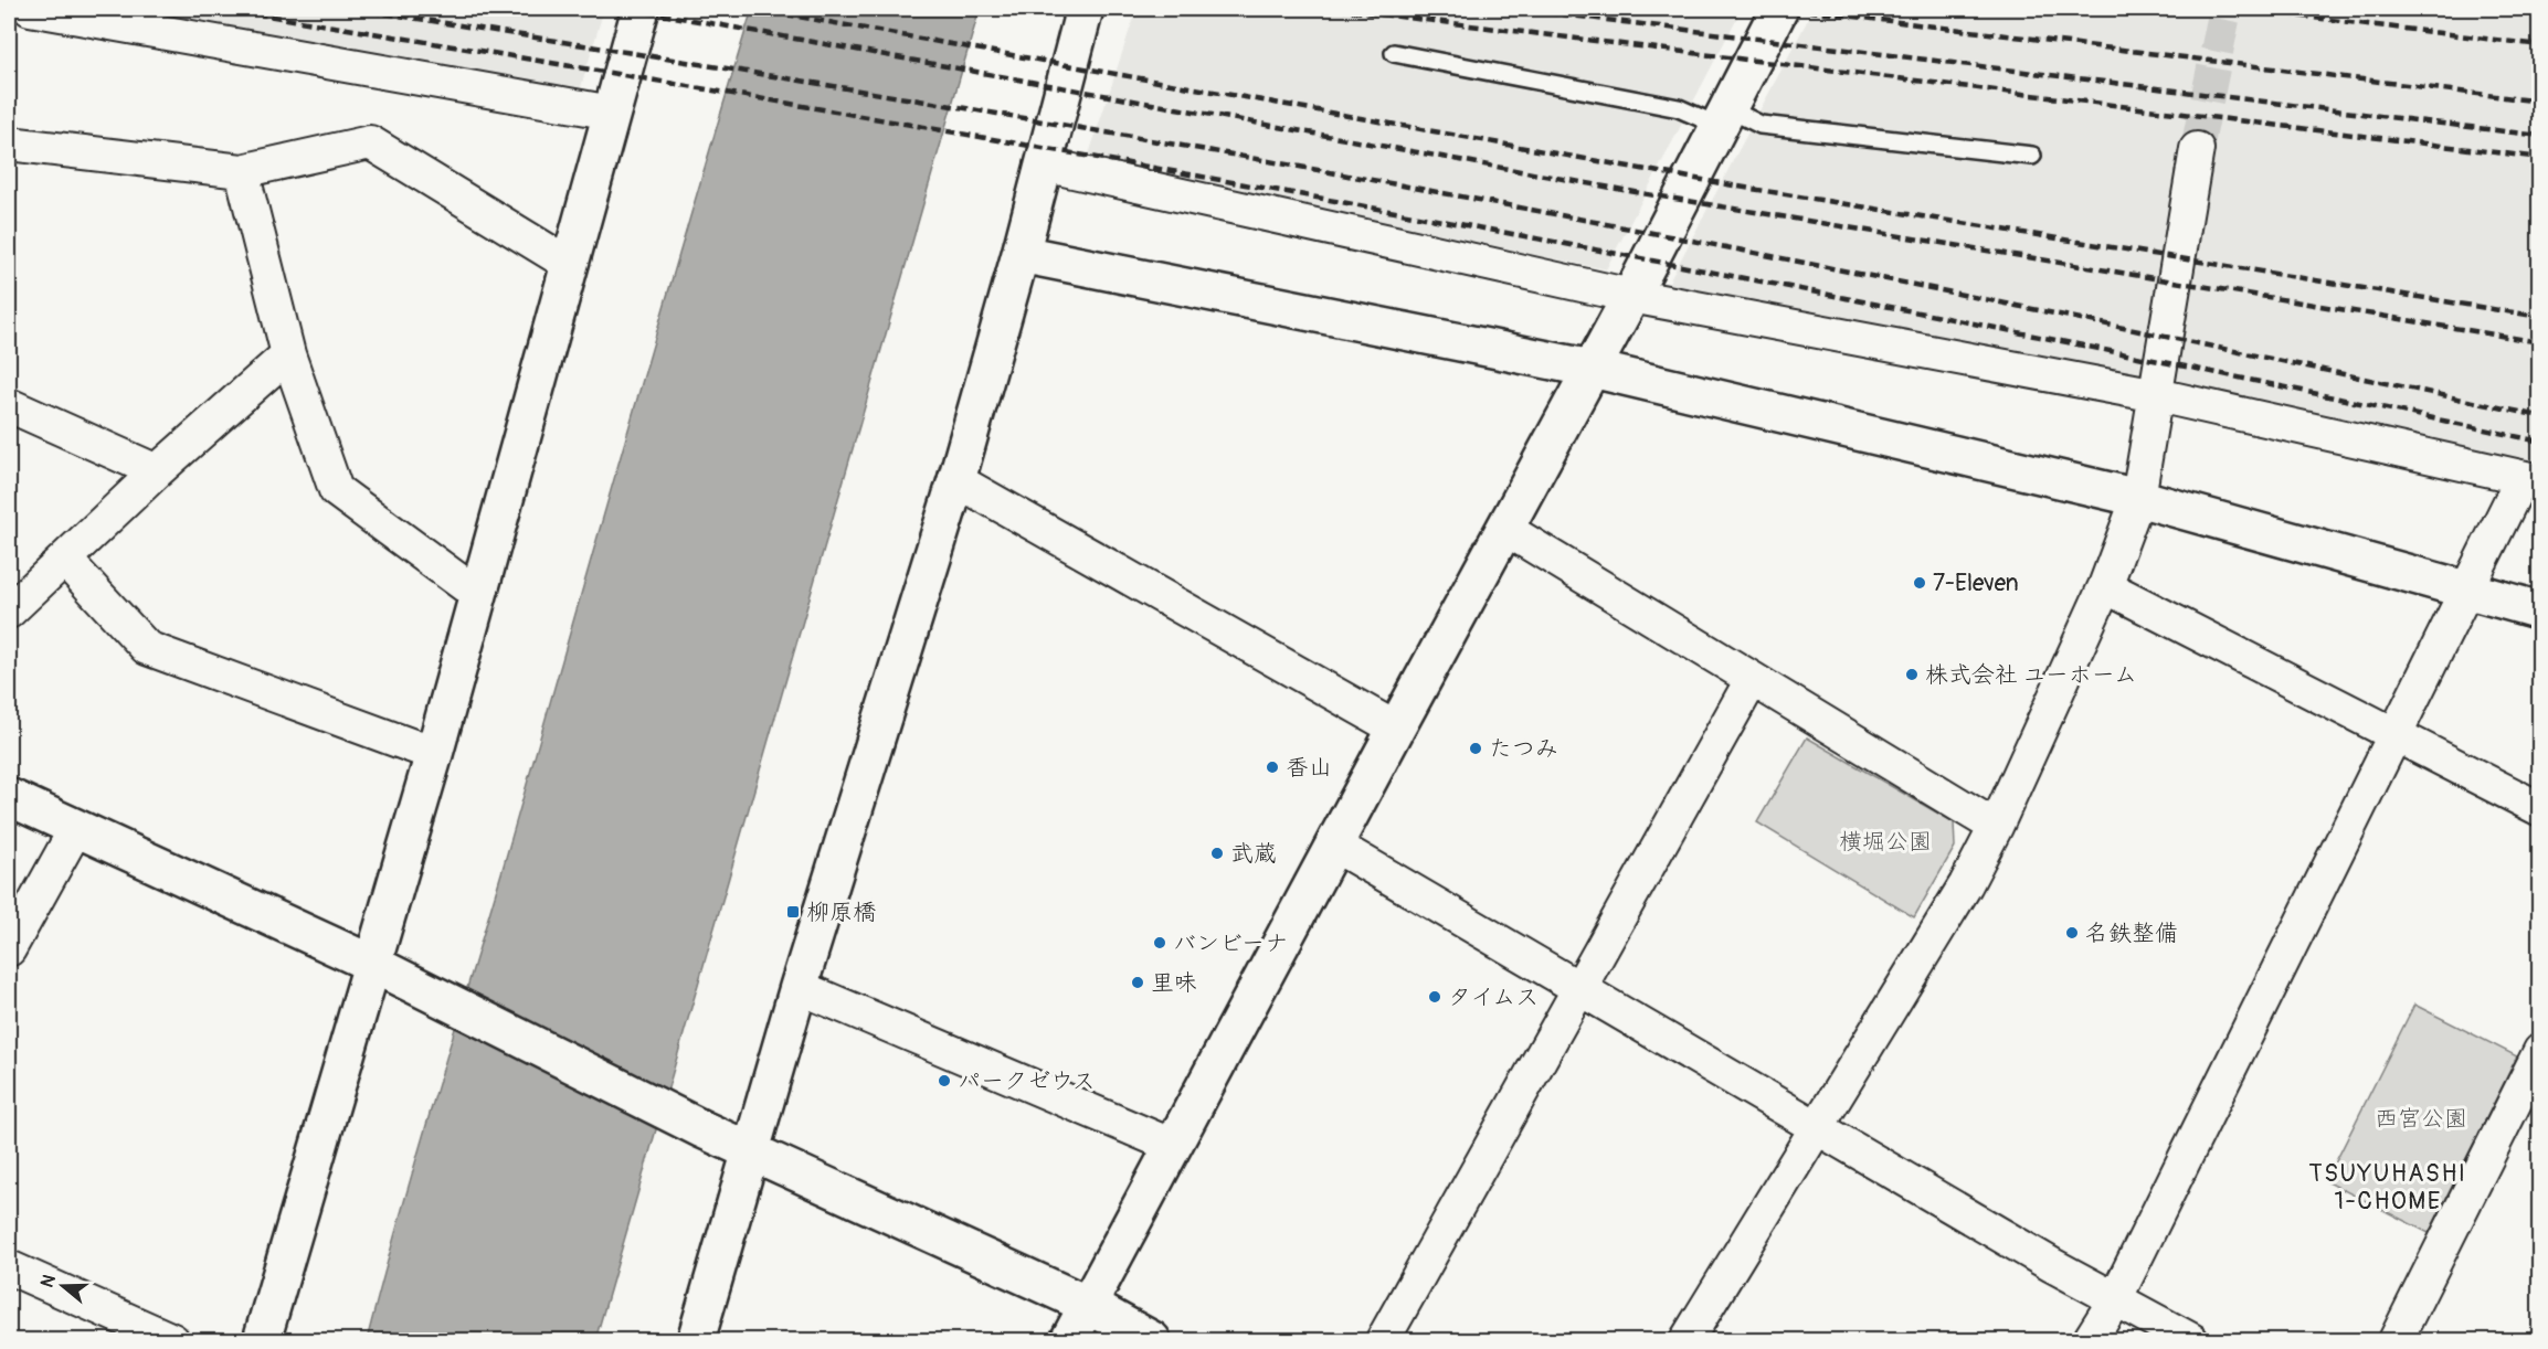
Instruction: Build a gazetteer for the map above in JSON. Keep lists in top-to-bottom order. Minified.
{"districts":["TSUYUHASHI 1-CHOME"],"parks":["横堀公園","西宮公園"],"places":{"other":["7-Eleven","株式会社 ユーホーム","たつみ","香山","武蔵","名鉄整備","バンビーナ","里味","タイムス","パークゼウス"],"transit":["柳原橋"]},"north":"left"}
